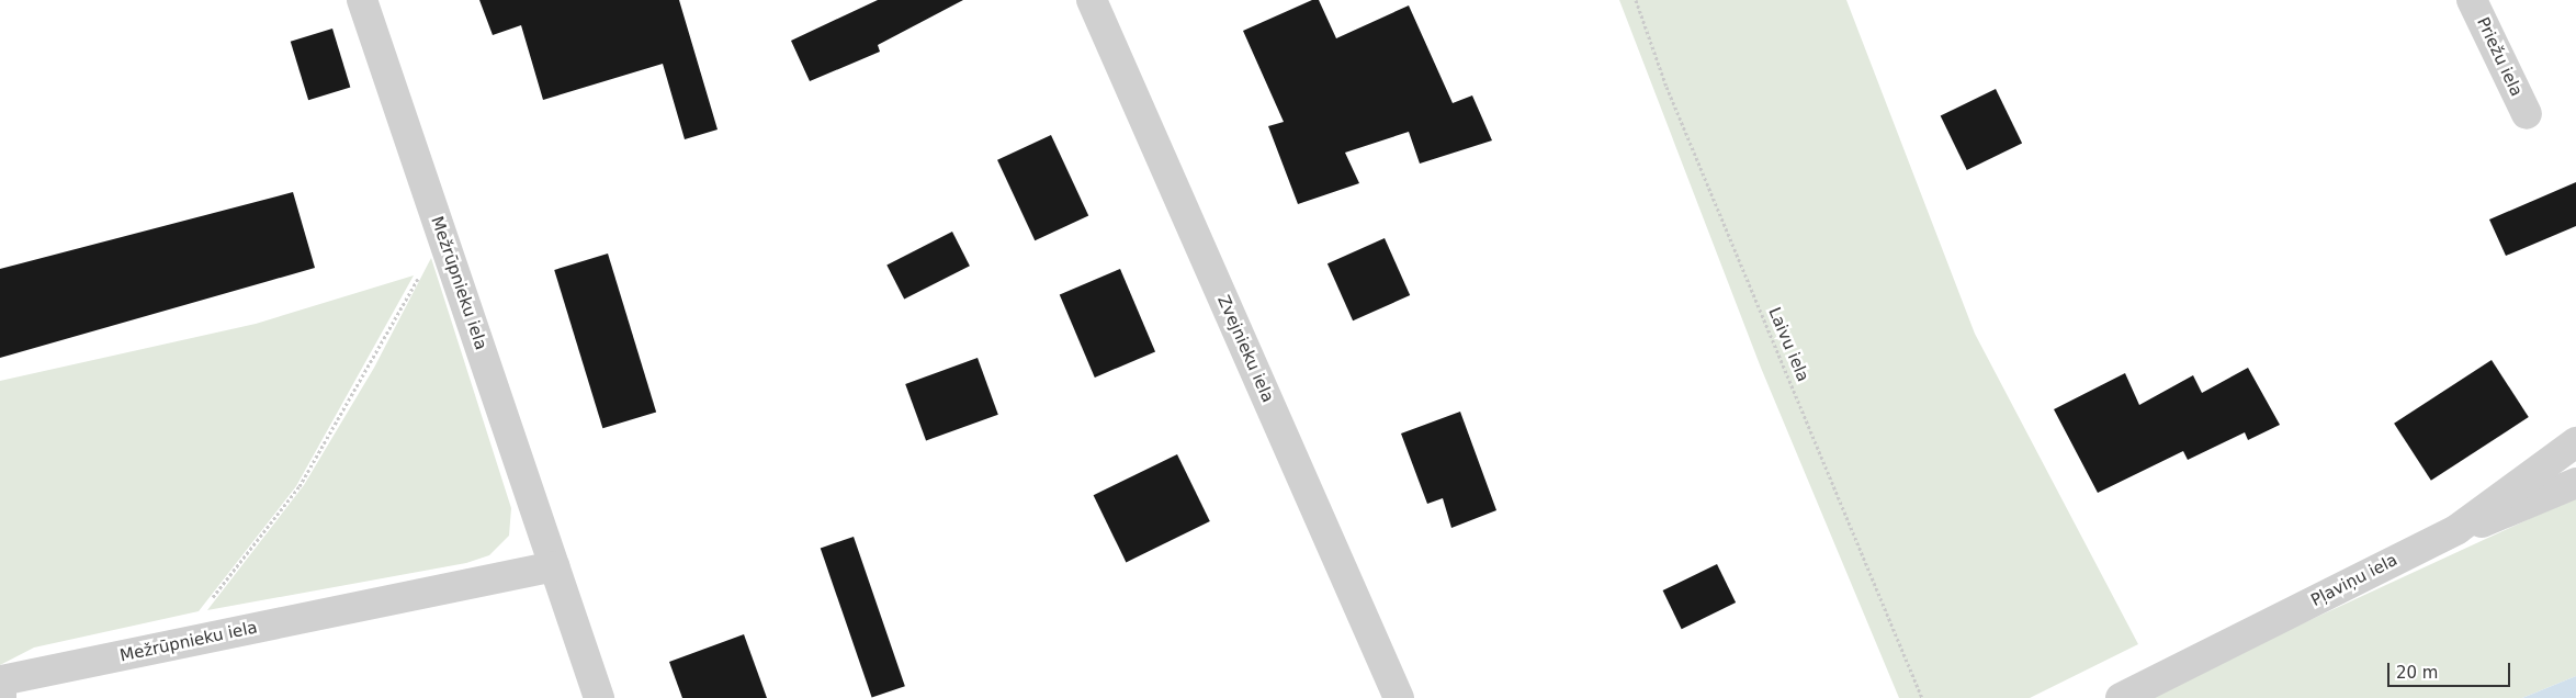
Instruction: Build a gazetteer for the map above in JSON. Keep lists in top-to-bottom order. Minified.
{"streets":{"street":["Priežu iela","Mežrūpnieku iela","Zvejnieku iela","Pļaviņu iela"],"path":["Laivu iela"]},"scale_bar":"20 m"}
